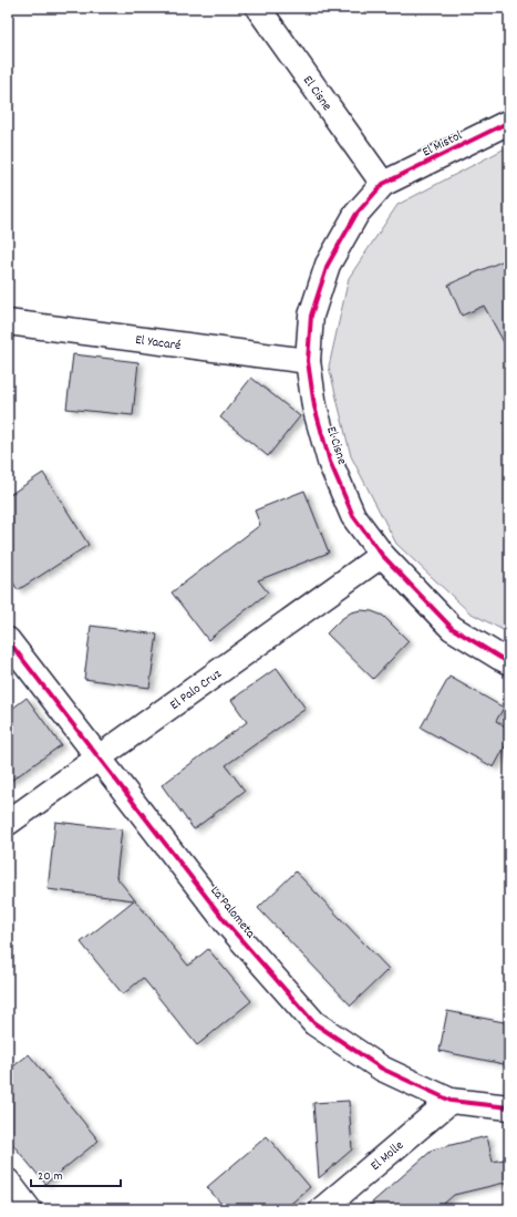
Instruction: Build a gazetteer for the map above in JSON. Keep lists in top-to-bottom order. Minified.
{"streets":{"street":["El Cisne","El Mistol","El Yacaré","El Palo Cruz","La Palometa","El Molle"]},"crossings":[["El Cisne","El Mistol"],["El Cisne","El Yacaré"],["El Cisne","El Palo Cruz"],["El Palo Cruz","La Palometa"],["La Palometa","El Molle"]],"scale_bar":"20 m"}
